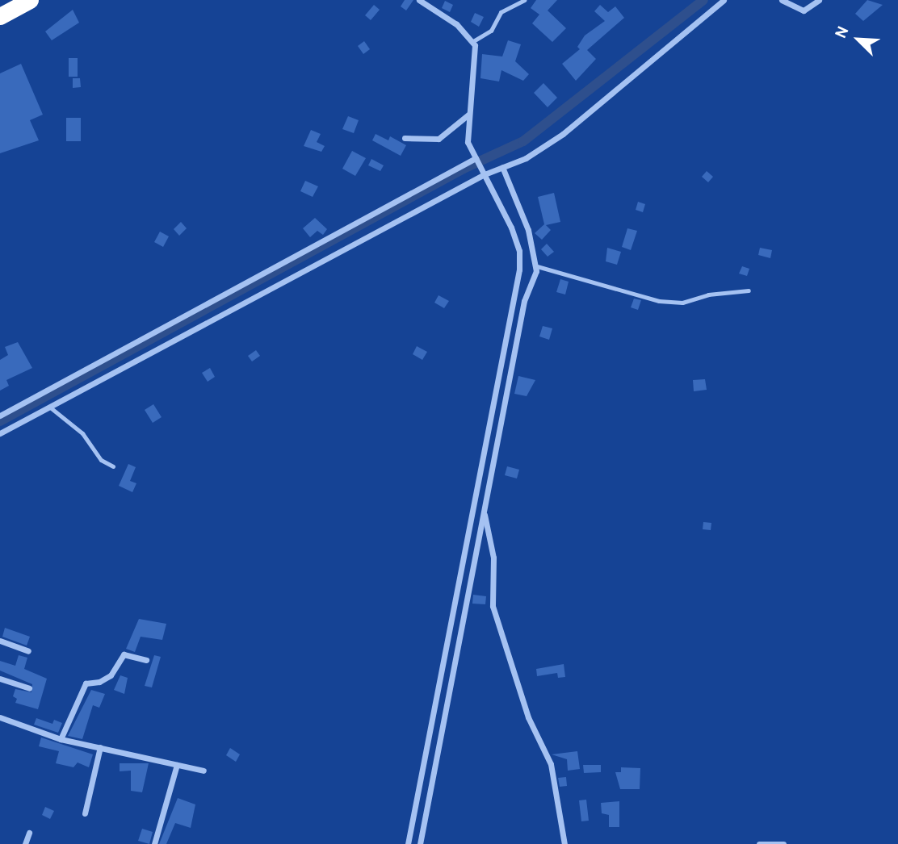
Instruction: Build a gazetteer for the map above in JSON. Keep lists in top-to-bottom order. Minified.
{"north":"top left"}
